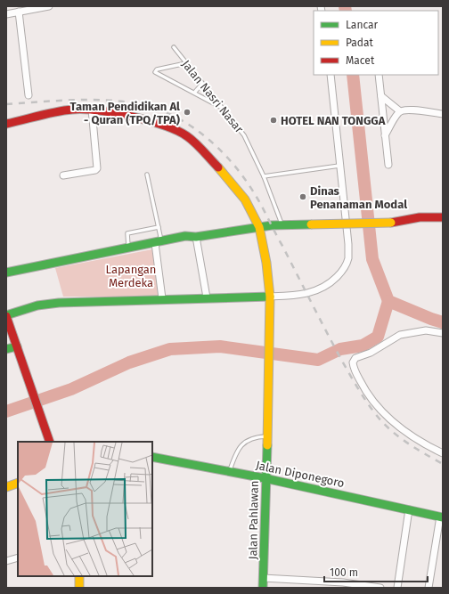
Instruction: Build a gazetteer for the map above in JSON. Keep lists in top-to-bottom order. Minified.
{"streets":{"street":["Jalan Diponegoro","Jalan Pahlawan"],"lane":["Jalan Nasri Nasar"]},"crossings":[["Jalan Diponegoro","Jalan Pahlawan"]],"parks":["Lapangan Merdeka"],"places":["Taman Pendidikan Al - Quran (TPQ/TPA)","HOTEL NAN TONGGA","Dinas Penanaman Modal"],"legend":["Lancar","Padat","Macet"],"scale_bar":"100 m"}
